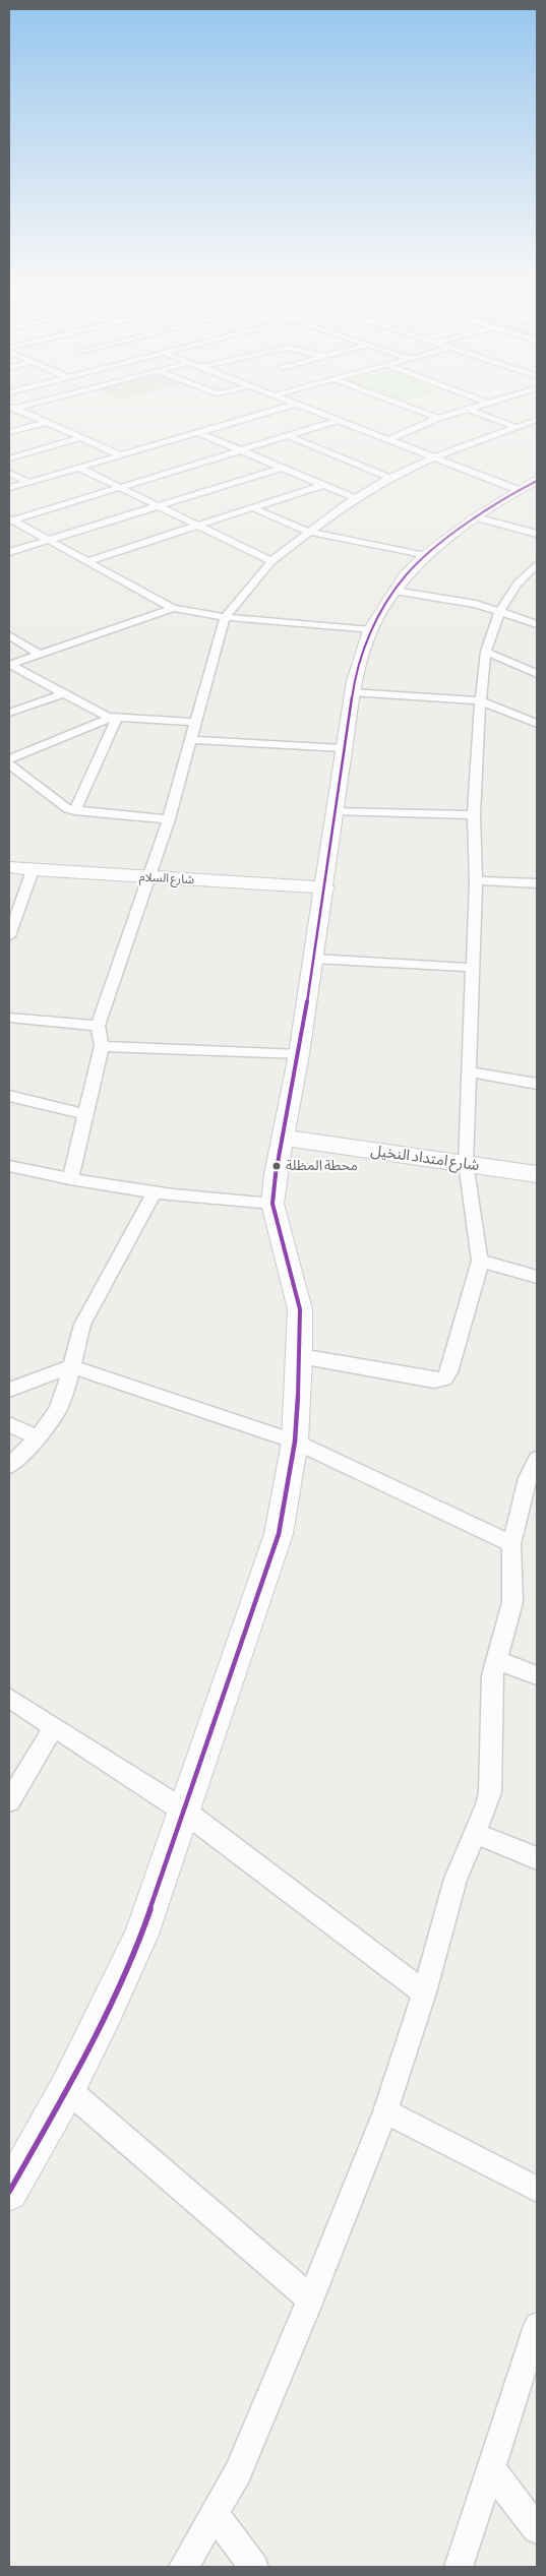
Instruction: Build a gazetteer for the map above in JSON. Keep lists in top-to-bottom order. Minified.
{"streets":{"street":["شارع السلام","شارع امتداد النخيل"]},"places":["محطة المظلة"]}
